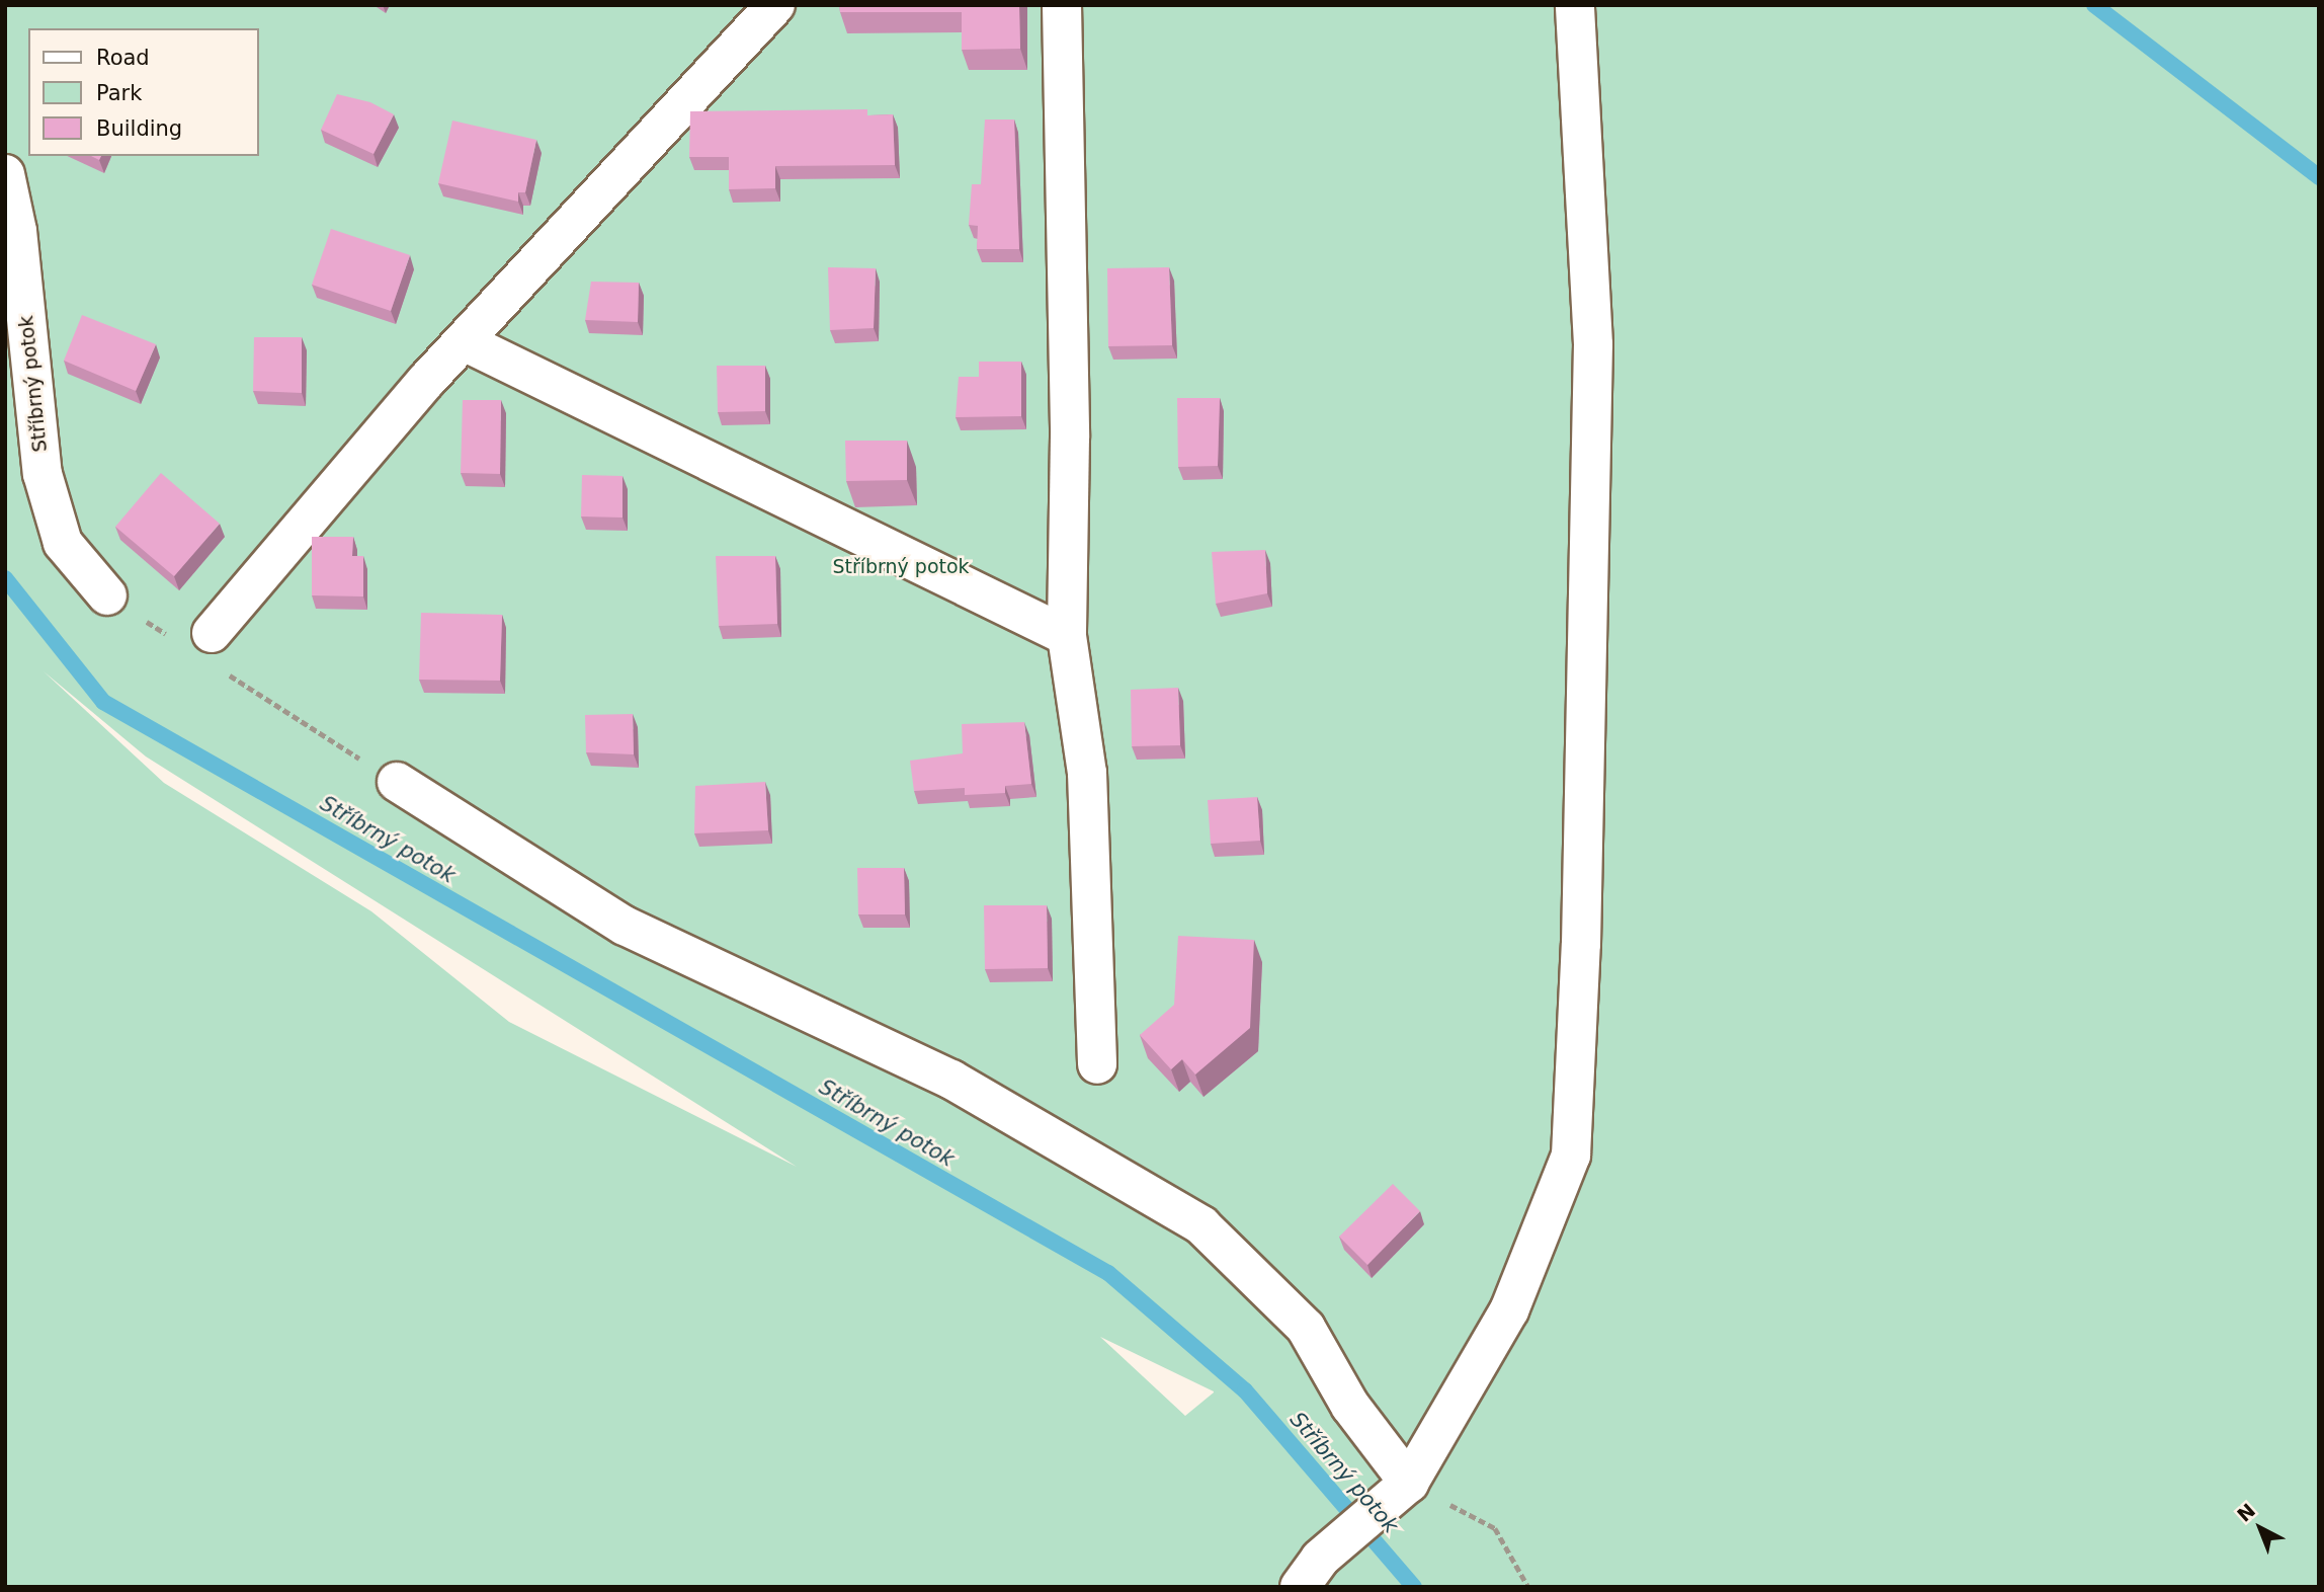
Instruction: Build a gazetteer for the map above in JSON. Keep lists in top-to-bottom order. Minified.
{"streets":{"lane":["Stříbrný potok"]},"water":["Stříbrný potok"],"parks":["Stříbrný potok"],"legend":["Road","Park","Building"],"north":"top left"}
